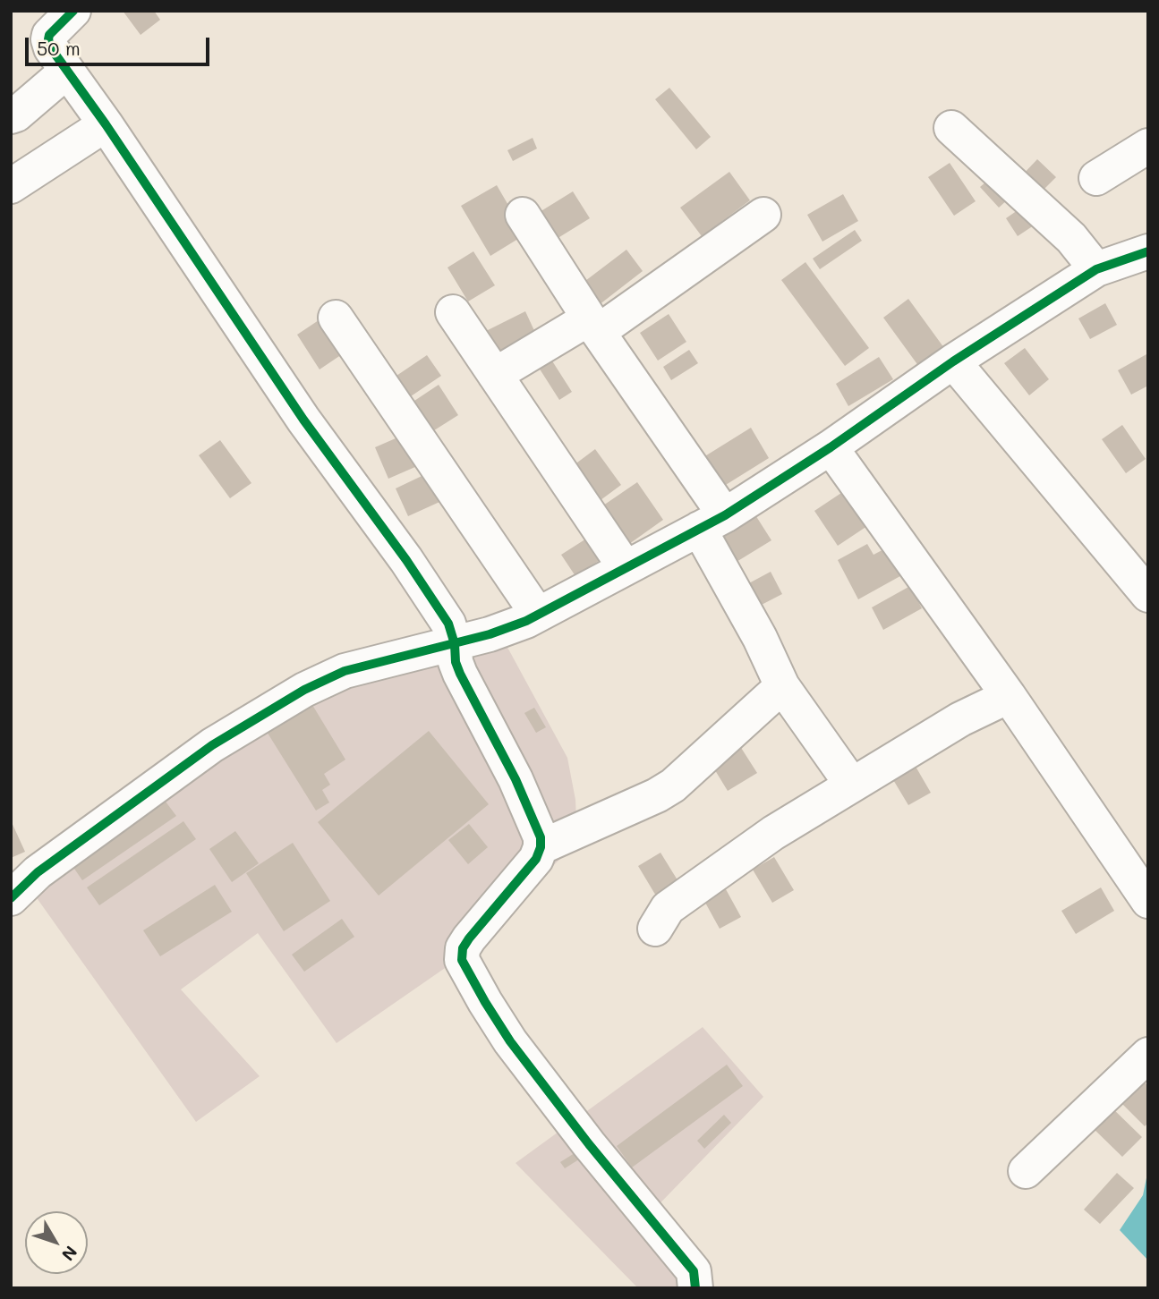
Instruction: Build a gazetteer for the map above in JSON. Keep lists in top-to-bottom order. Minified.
{"scale_bar":"50 m","north":"bottom right"}
